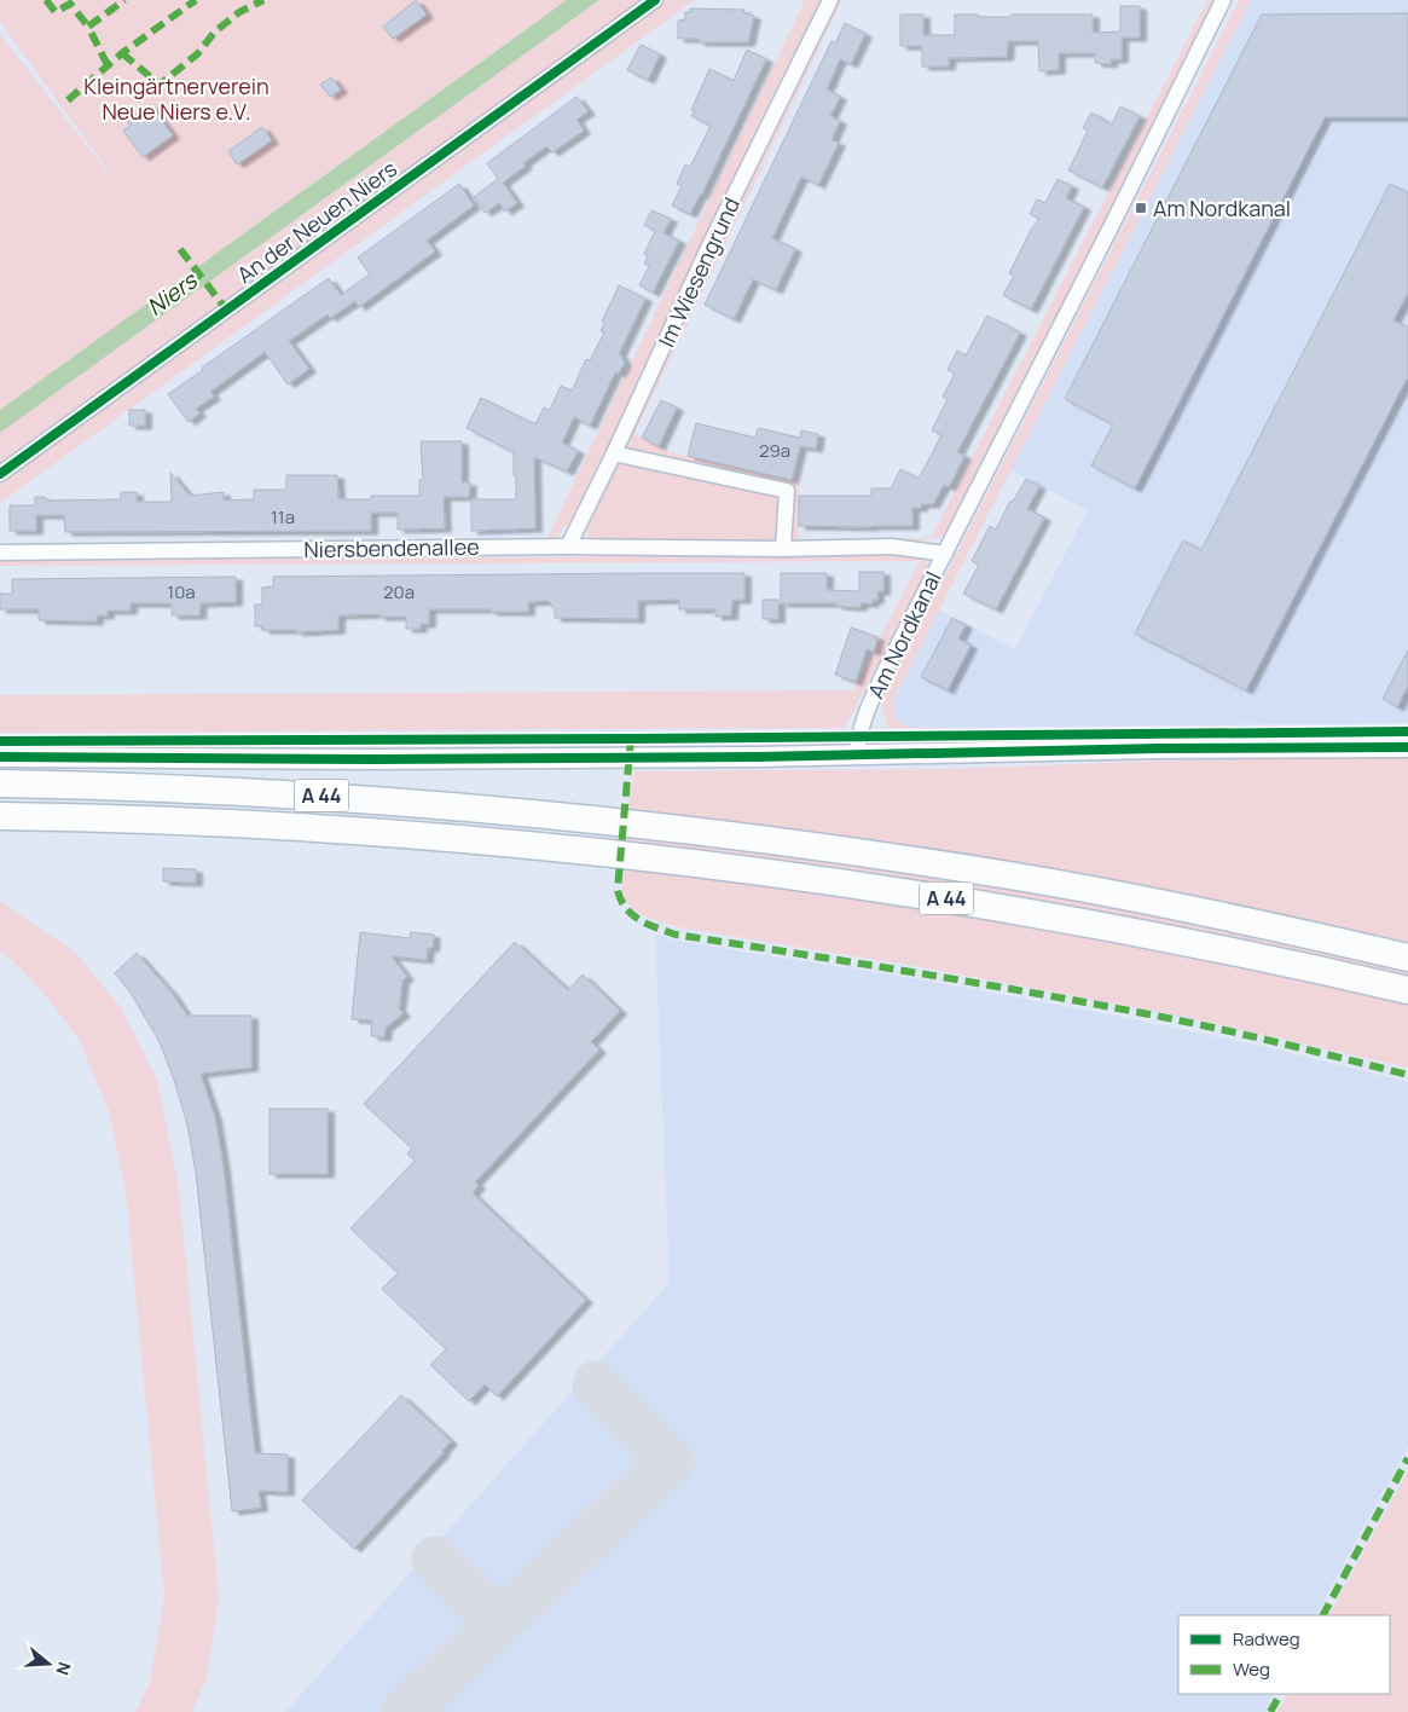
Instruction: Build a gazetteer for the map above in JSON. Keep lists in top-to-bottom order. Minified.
{"streets":{"highway":["A 44"],"street":["An der Neuen Niers","Im Wiesengrund","Niersbendenallee","Am Nordkanal"]},"crossings":[["Im Wiesengrund","Niersbendenallee"],["Niersbendenallee","Am Nordkanal"]],"water":["Niers"],"parks":["Kleingärtnerverein Neue Niers e.V."],"places":{"transit":["Am Nordkanal"]},"house_numbers":["29a","11a","10a","20a"],"legend":["Radweg","Weg"],"north":"right"}
